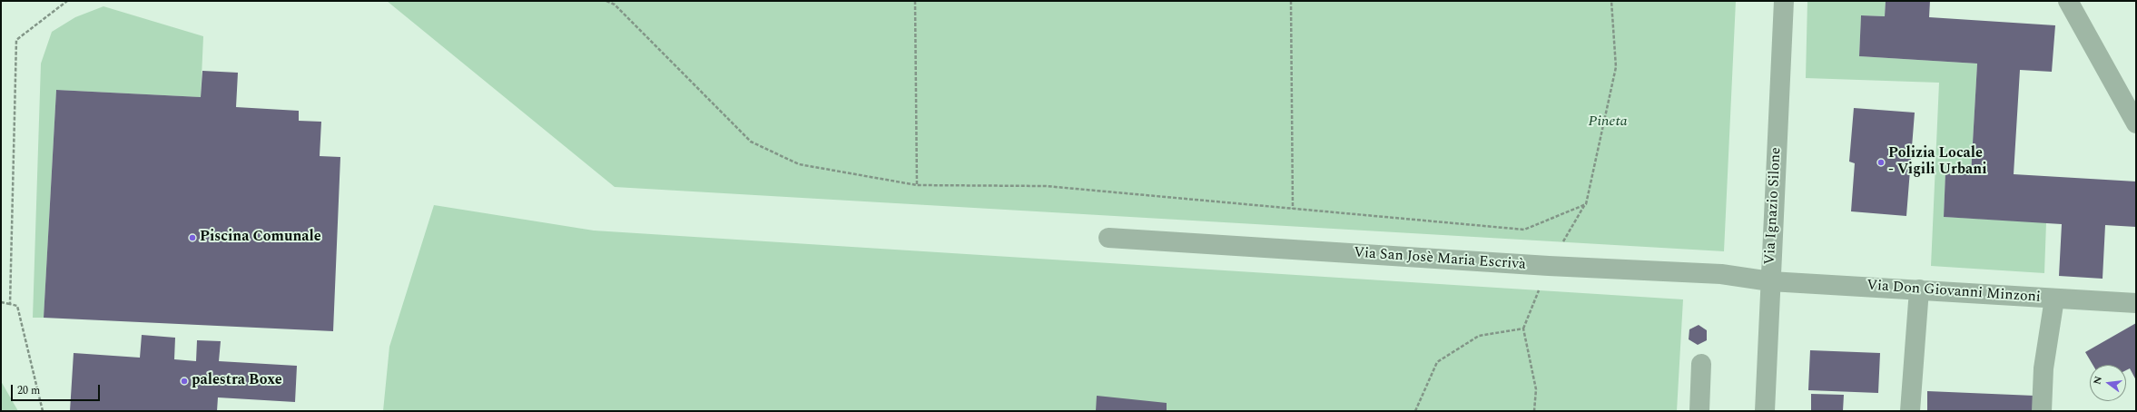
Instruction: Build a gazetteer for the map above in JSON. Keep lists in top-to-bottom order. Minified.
{"streets":{"street":["Via Ignazio Silone","Via San Josè Maria Escrivà","Via Don Giovanni Minzoni"]},"crossings":[["Via Ignazio Silone","Via San Josè Maria Escrivà"],["Via Ignazio Silone","Via Don Giovanni Minzoni"],["Via San Josè Maria Escrivà","Via Don Giovanni Minzoni"]],"parks":["Pineta"],"places":["Polizia Locale - Vigili Urbani","Piscina Comunale","palestra Boxe"],"scale_bar":"20 m","north":"left"}
